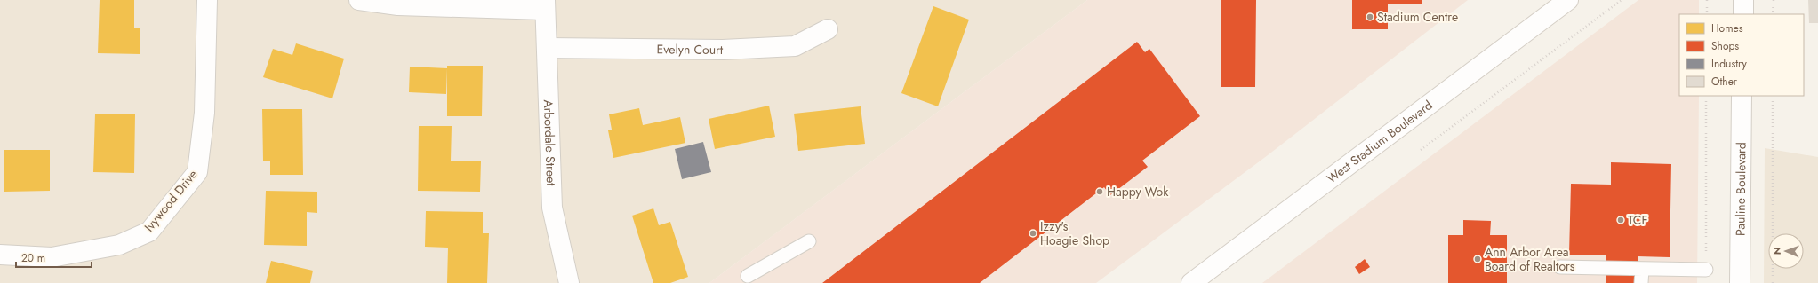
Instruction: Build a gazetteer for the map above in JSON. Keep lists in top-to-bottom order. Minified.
{"streets":{"street":["Evelyn Court","West Stadium Boulevard","Arbordale Street","Pauline Boulevard","Ivywood Drive"]},"crossings":[["Evelyn Court","Arbordale Street"]],"places":["Stadium Centre","Happy Wok","TCF","Izzy's Hoagie Shop","Ann Arbor Area Board of Realtors"],"legend":["Homes","Shops","Industry","Other"],"scale_bar":"20 m","north":"left"}
